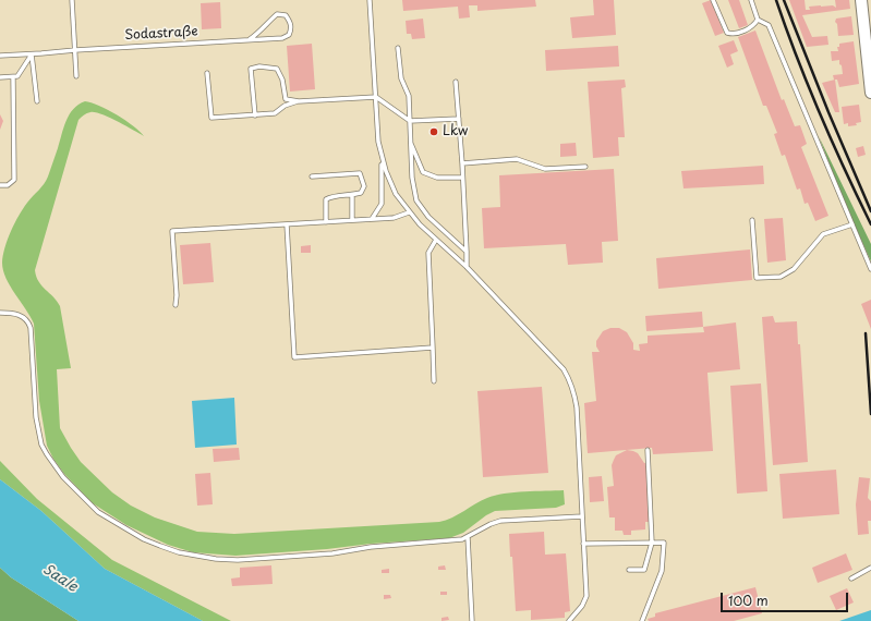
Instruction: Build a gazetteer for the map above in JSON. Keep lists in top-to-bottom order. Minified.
{"streets":{"lane":["Sodastraße"]},"water":["Saale"],"places":["Lkw"],"scale_bar":"100 m"}
